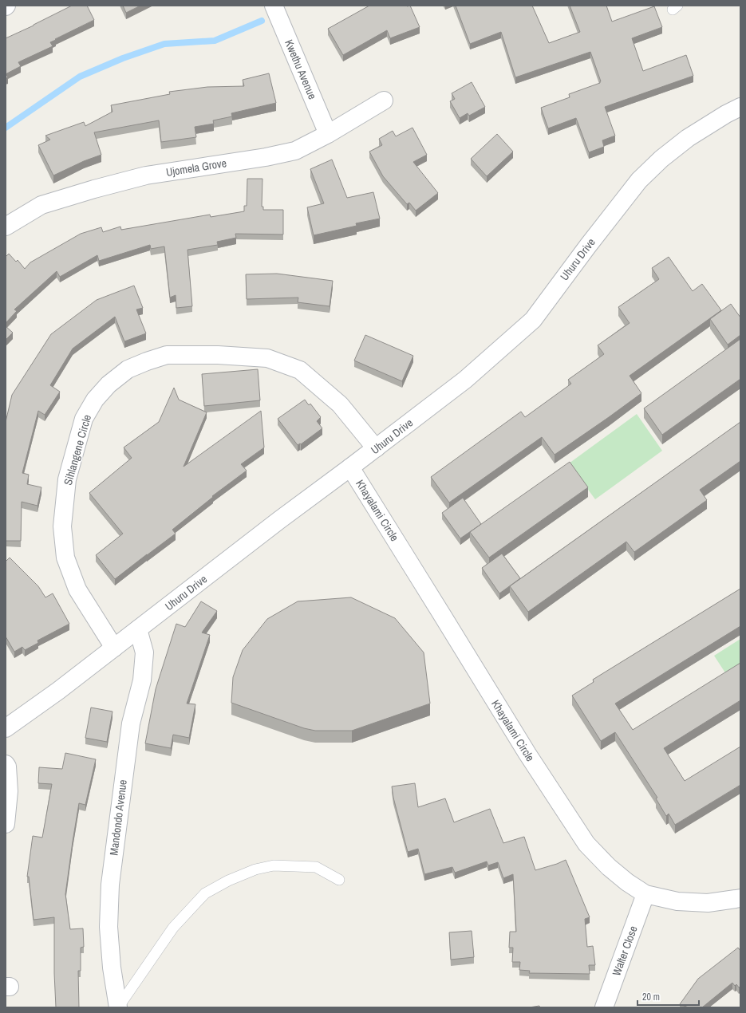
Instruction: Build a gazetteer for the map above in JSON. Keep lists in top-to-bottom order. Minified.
{"streets":{"street":["Kwethu Avenue","Ujomela Grove","Uhuru Drive","Sihlangene Circle","Khayalami Circle","Mandondo Avenue","Walter Close"]},"crossings":[["Kwethu Avenue","Ujomela Grove"],["Uhuru Drive","Sihlangene Circle"],["Uhuru Drive","Khayalami Circle"],["Uhuru Drive","Mandondo Avenue"],["Khayalami Circle","Walter Close"]],"scale_bar":"20 m"}
